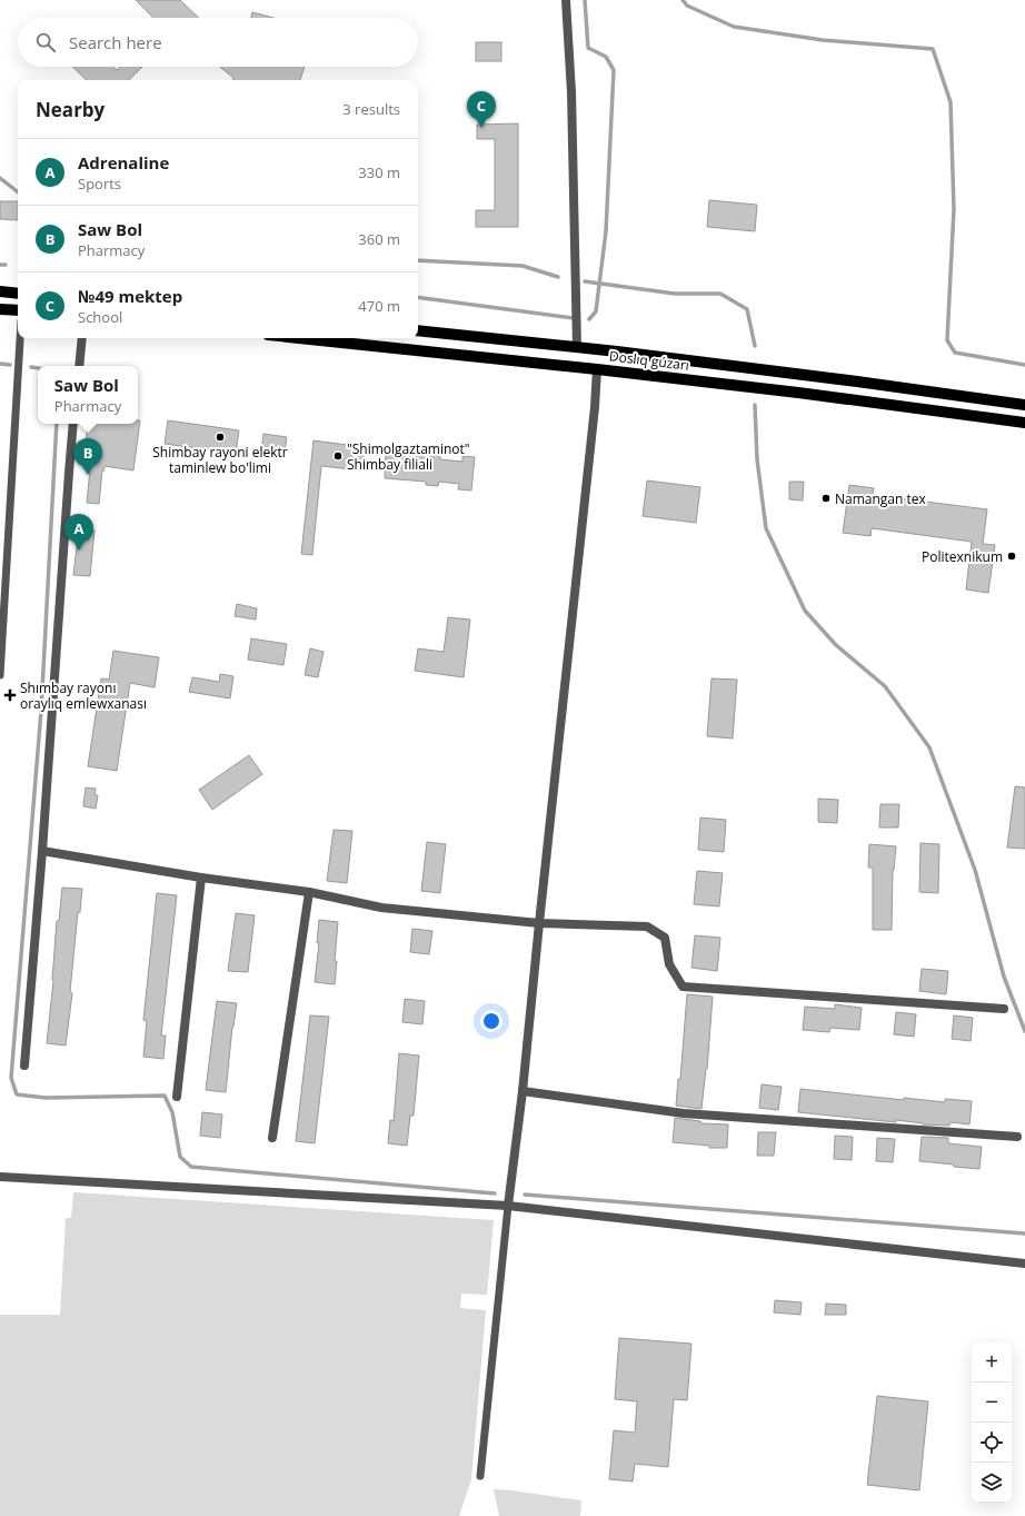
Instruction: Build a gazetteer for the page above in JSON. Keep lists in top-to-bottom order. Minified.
{"streets":{"main road":["Doslıq gúzarı"]},"places":{"other":["Shimbay rayoni elektr taminlew bo'limi","\"Shimolgaztaminot\" Shimbay filiali","Namangan tex","Politexnikum"],"health":["Shımbay rayonı oraylıq emlewxanası"]},"page":{"search":"Search here","heading":["Nearby","3 results"],"pins":["C","B","A"],"list":[{"mark":"A","name":"Adrenaline","note":"Sports","value":"330 m"},{"mark":"B","name":"Saw Bol","note":"Pharmacy","value":"360 m"},{"mark":"C","name":"№49 mektep","note":"School","value":"470 m"}],"popup":["Saw Bol","Pharmacy"],"map_buttons":["+","−"]}}
